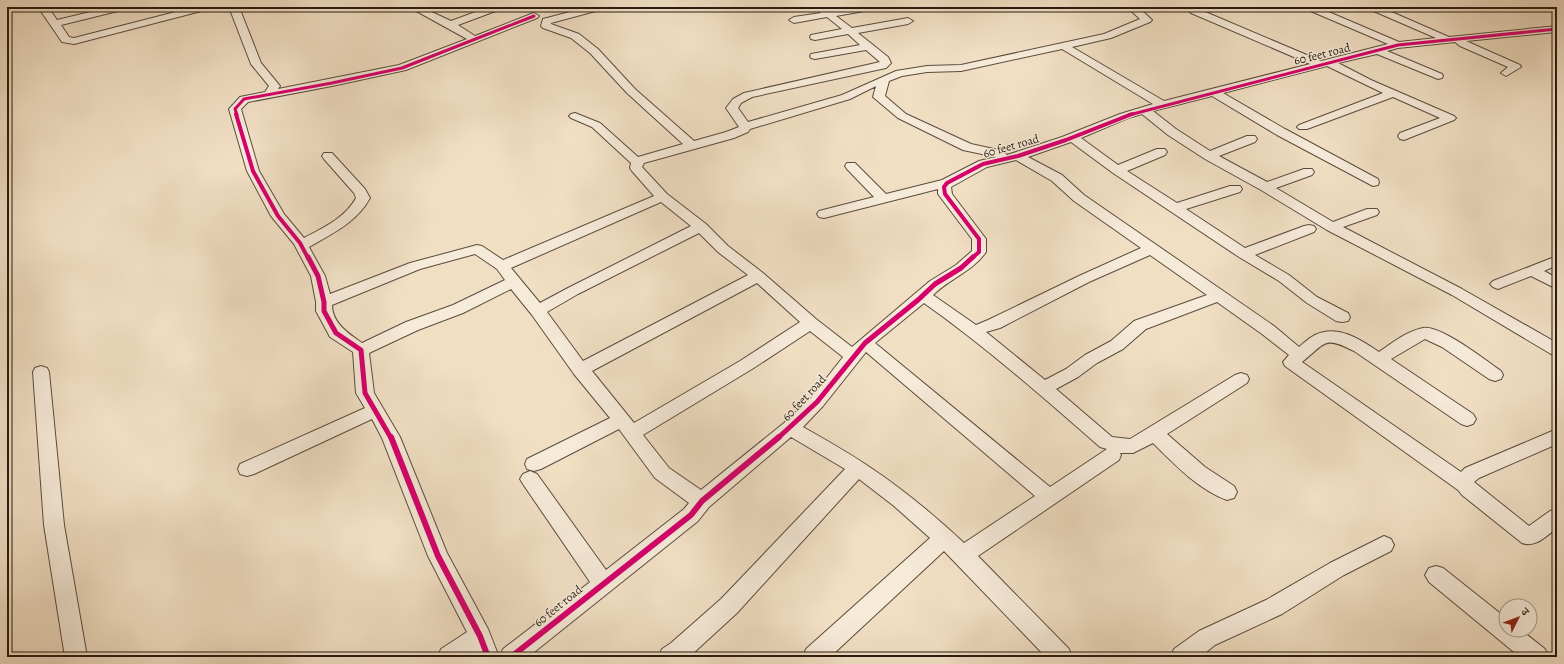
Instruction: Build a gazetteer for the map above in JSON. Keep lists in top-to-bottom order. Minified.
{"streets":{"street":["60 feet road"]},"north":"top right"}
